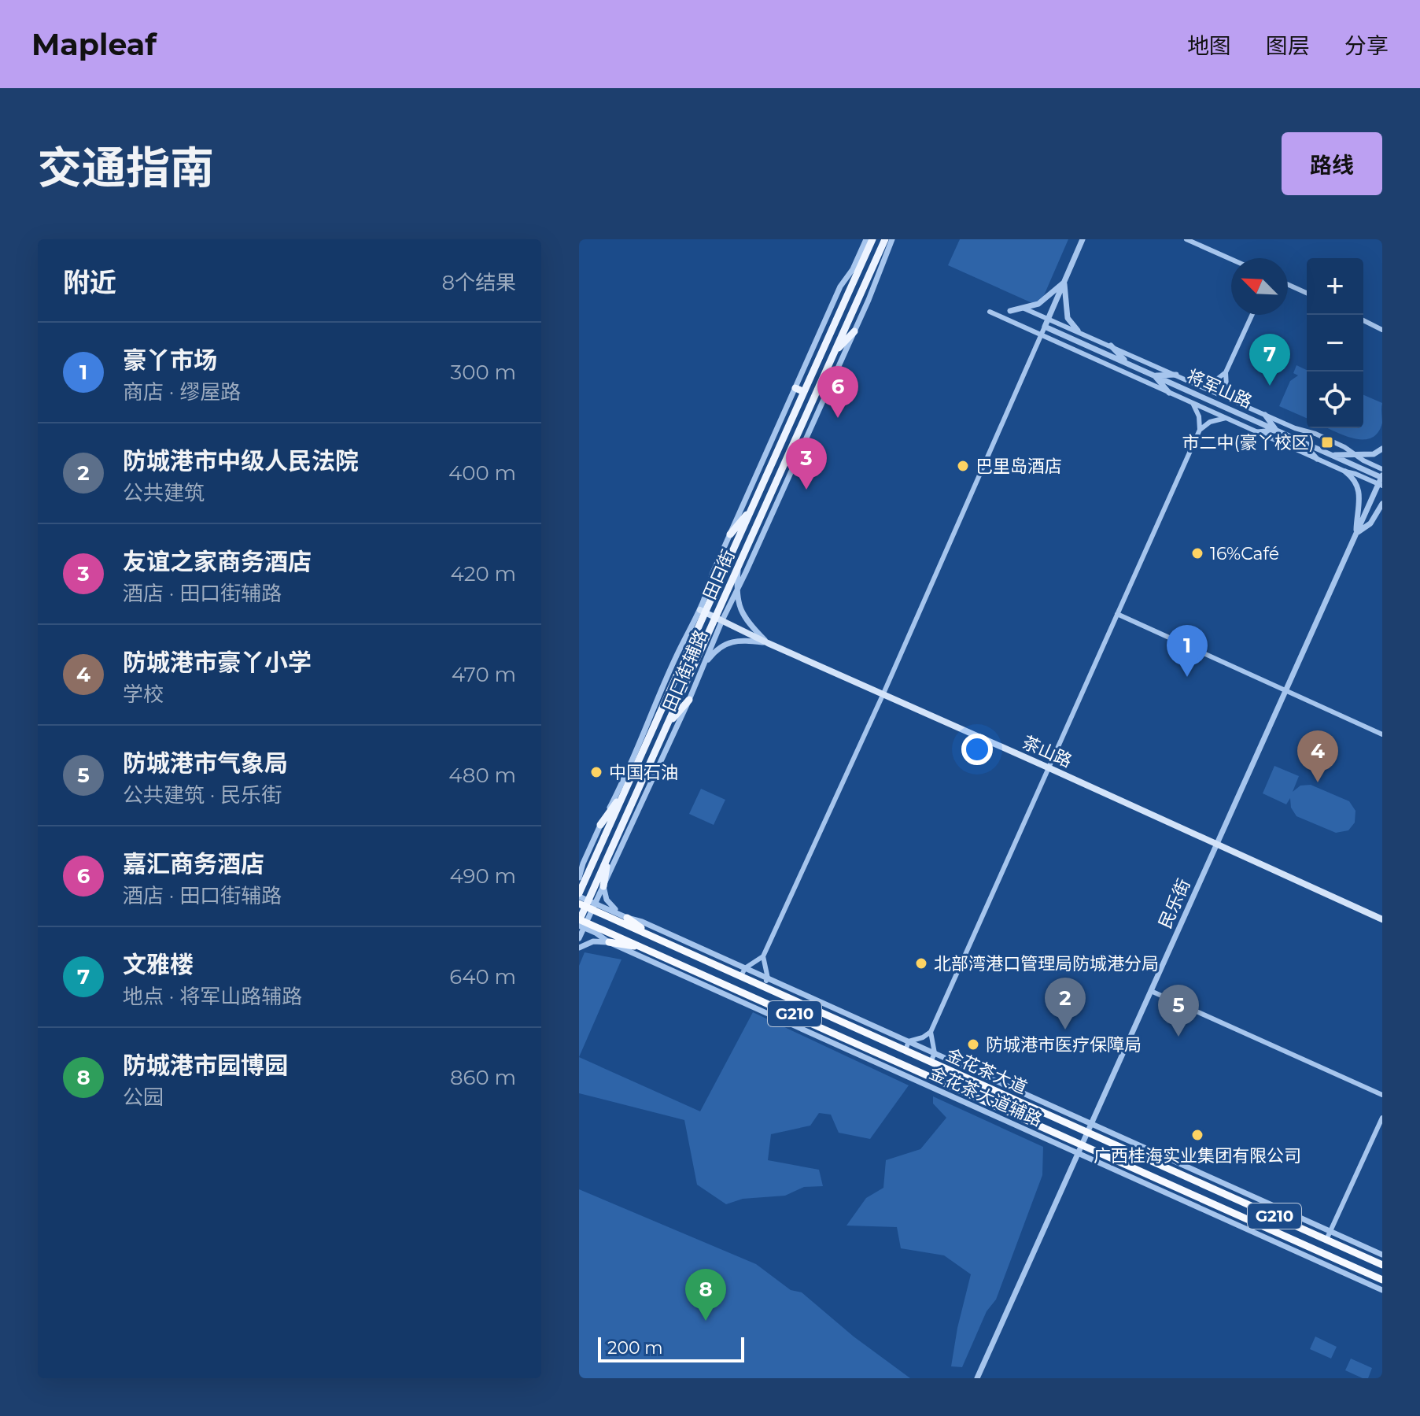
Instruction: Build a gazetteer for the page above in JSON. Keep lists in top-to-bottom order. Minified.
{"streets":{"highway":["G210","金花茶大道"],"main road":["田口街","茶山路"],"street":["将军山路","田口街辅路","民乐街","金花茶大道辅路"]},"crossings":[["将军山路","民乐街"],["田口街","田口街辅路"],["田口街","茶山路"],["田口街","金花茶大道"],["田口街","金花茶大道辅路"],["田口街辅路","茶山路"],["田口街辅路","金花茶大道"],["田口街辅路","金花茶大道辅路"],["茶山路","民乐街"],["民乐街","金花茶大道"],["民乐街","金花茶大道辅路"],["金花茶大道","金花茶大道辅路"]],"places":{"transit":["市二中(豪丫校区)"],"other":["巴里岛酒店","16%Café","中国石油","北部湾港口管理局防城港分局","防城港市医疗保障局","广西桂海实业集团有限公司"]},"scale_bar":"200 m","north":"top left","page":{"header":"Mapleaf","nav":["地图","图层","分享"],"title":"交通指南","buttons":"路线","heading":["附近","8个结果"],"map_buttons":["+","−"],"list":[{"mark":"1","name":"豪丫市场","note":"商店 · 缪屋路","value":"300 m"},{"mark":"2","name":"防城港市中级人民法院","note":"公共建筑","value":"400 m"},{"mark":"3","name":"友谊之家商务酒店","note":"酒店 · 田口街辅路","value":"420 m"},{"mark":"4","name":"防城港市豪丫小学","note":"学校","value":"470 m"},{"mark":"5","name":"防城港市气象局","note":"公共建筑 · 民乐街","value":"480 m"},{"mark":"6","name":"嘉汇商务酒店","note":"酒店 · 田口街辅路","value":"490 m"},{"mark":"7","name":"文雅楼","note":"地点 · 将军山路辅路","value":"640 m"},{"mark":"8","name":"防城港市园博园","note":"公园","value":"860 m"}],"pins":["7","6","3","1","4","2","5","8"],"scale":"200 m"}}
